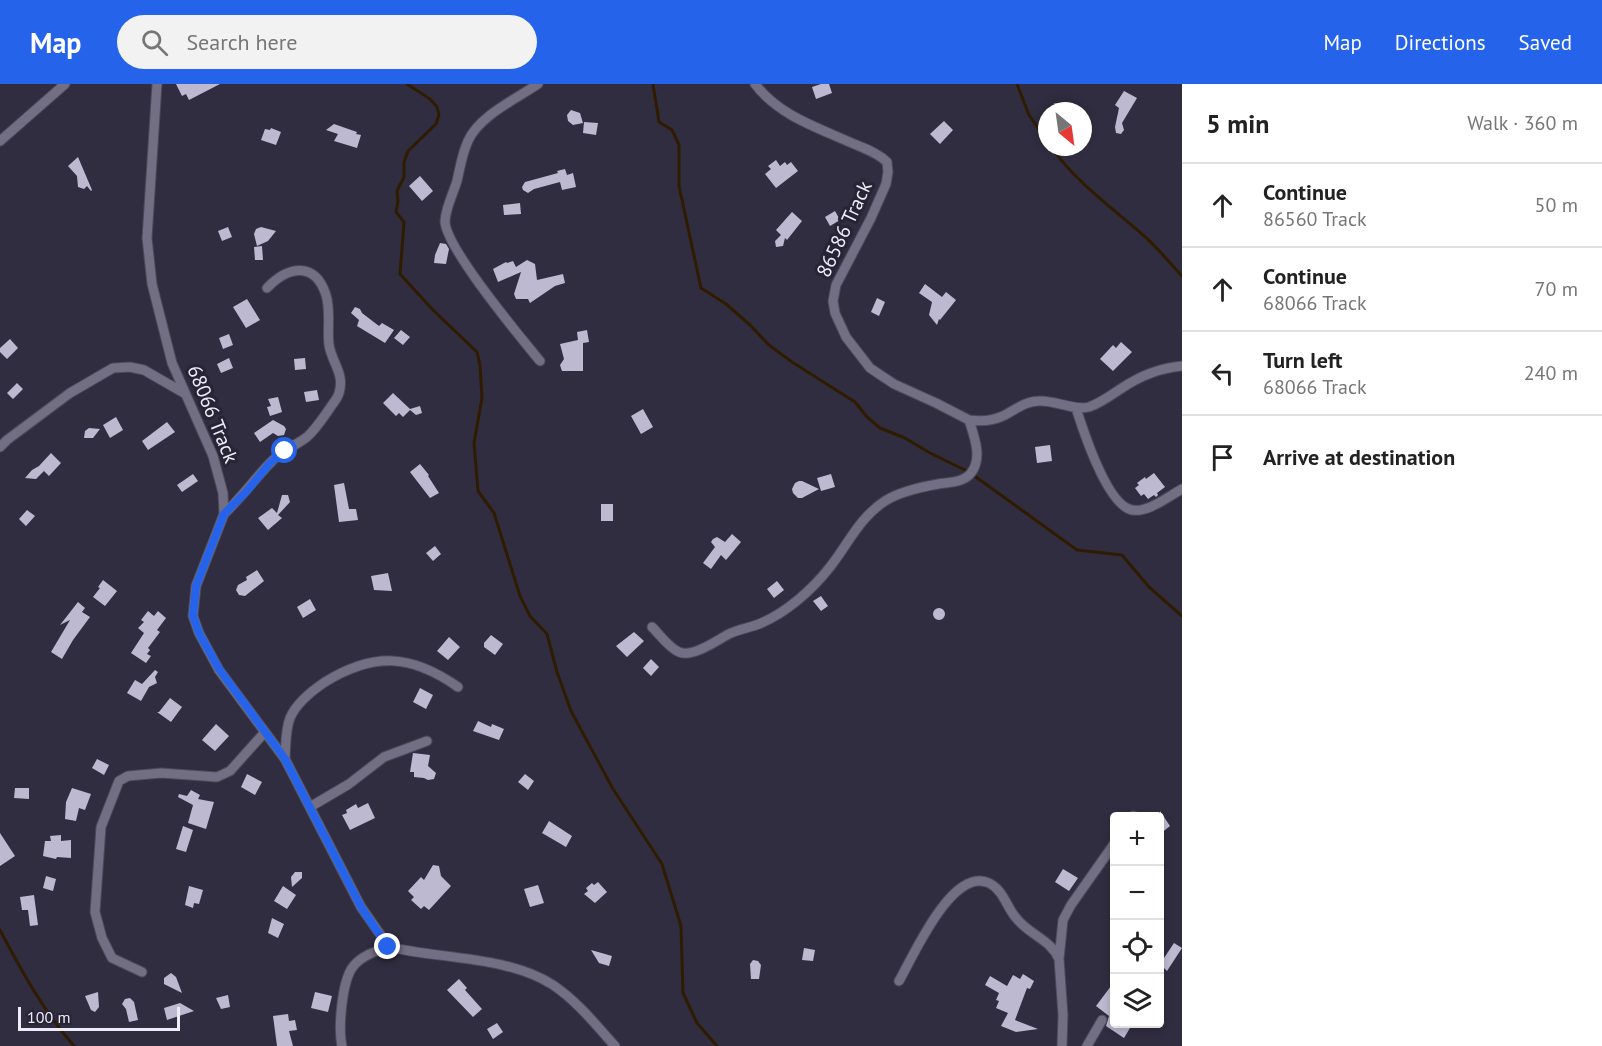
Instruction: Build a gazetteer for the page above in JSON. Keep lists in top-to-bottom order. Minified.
{"streets":{"street":["86586 Track","68066 Track"]},"scale_bar":"100 m","north":"bottom right","page":{"header":"Map","search":"Search here","nav":["Map","Directions","Saved"],"heading":["5 min","Walk · 360 m"],"list":[["Continue","86560 Track","50 m"],["Continue","68066 Track","70 m"],["Turn left","68066 Track","240 m"],"Arrive at destination"],"map_buttons":["+","−"],"scale":"100 m"}}
